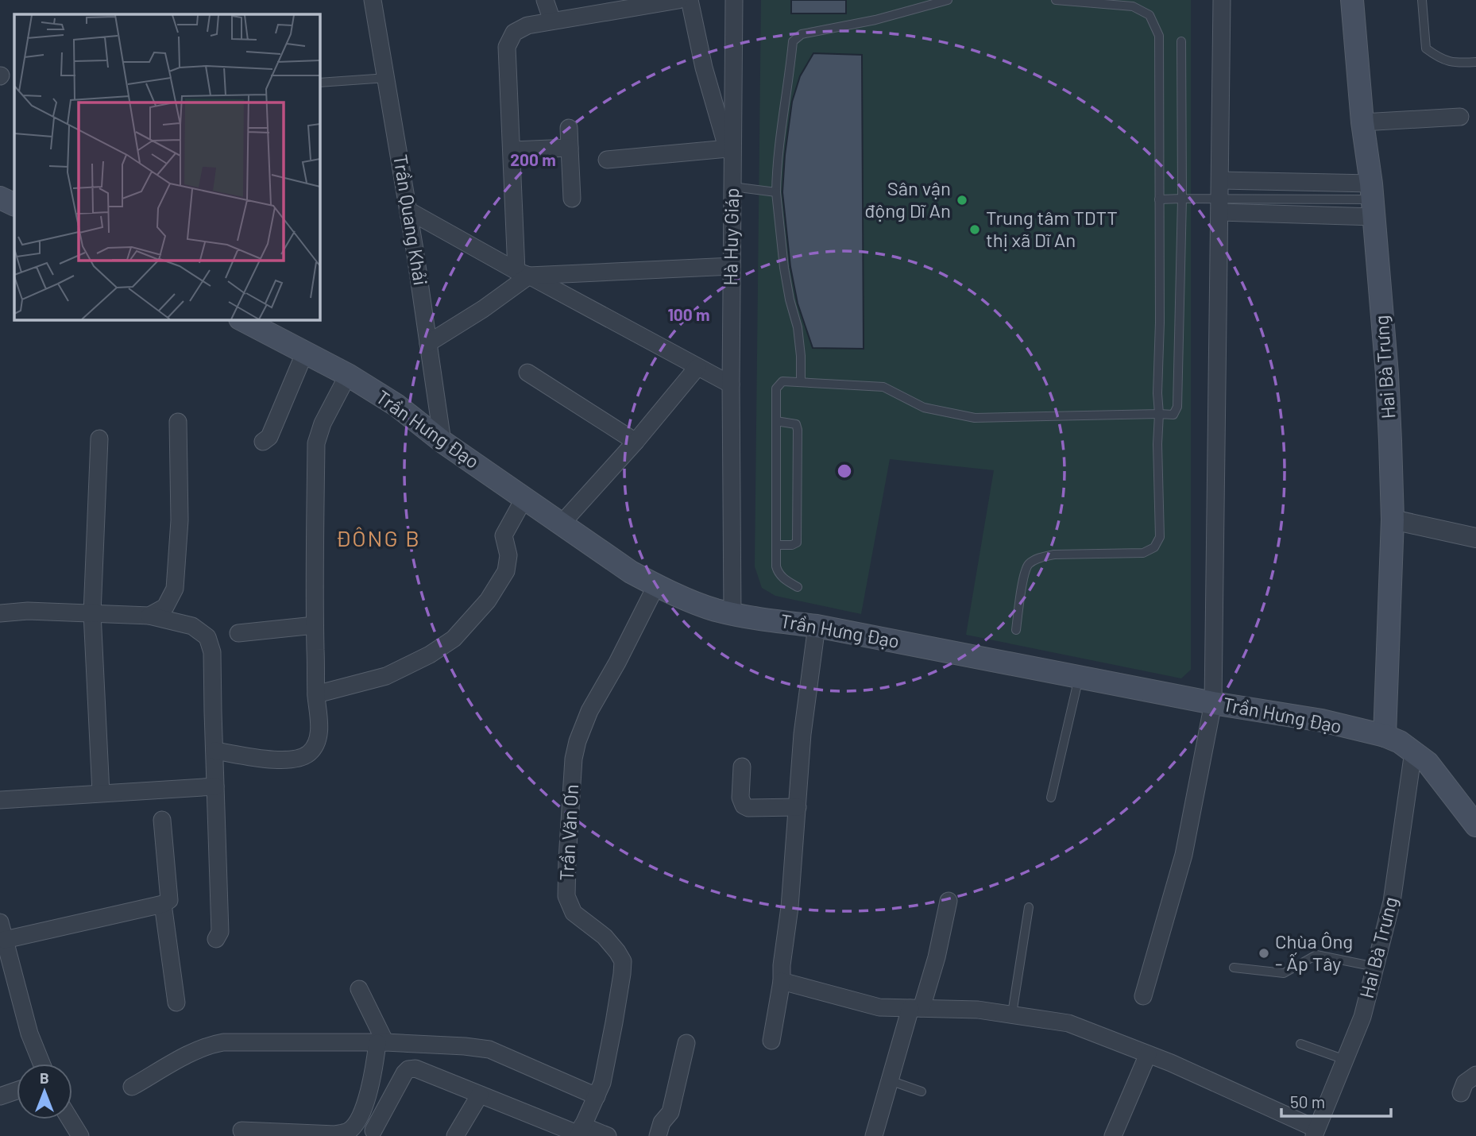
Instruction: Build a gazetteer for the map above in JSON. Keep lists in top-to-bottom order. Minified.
{"streets":{"main road":["Hai Bà Trưng","Trần Hưng Đạo"],"street":["Trần Quang Khải","Hà Huy Giáp","Trần Văn Ơn"]},"crossings":[["Trần Quang Khải","Trần Hưng Đạo"],["Hà Huy Giáp","Trần Hưng Đạo"],["Hai Bà Trưng","Trần Hưng Đạo"],["Trần Hưng Đạo","Trần Văn Ơn"]],"districts":["ĐÔNG B"],"places":["Sân vận động Dĩ An","Trung tâm TDTT thị xã Dĩ An","Chùa Ông - Ấp Tây"],"scale_bar":"50 m","north":"top","rings":["200 m","100 m"]}
